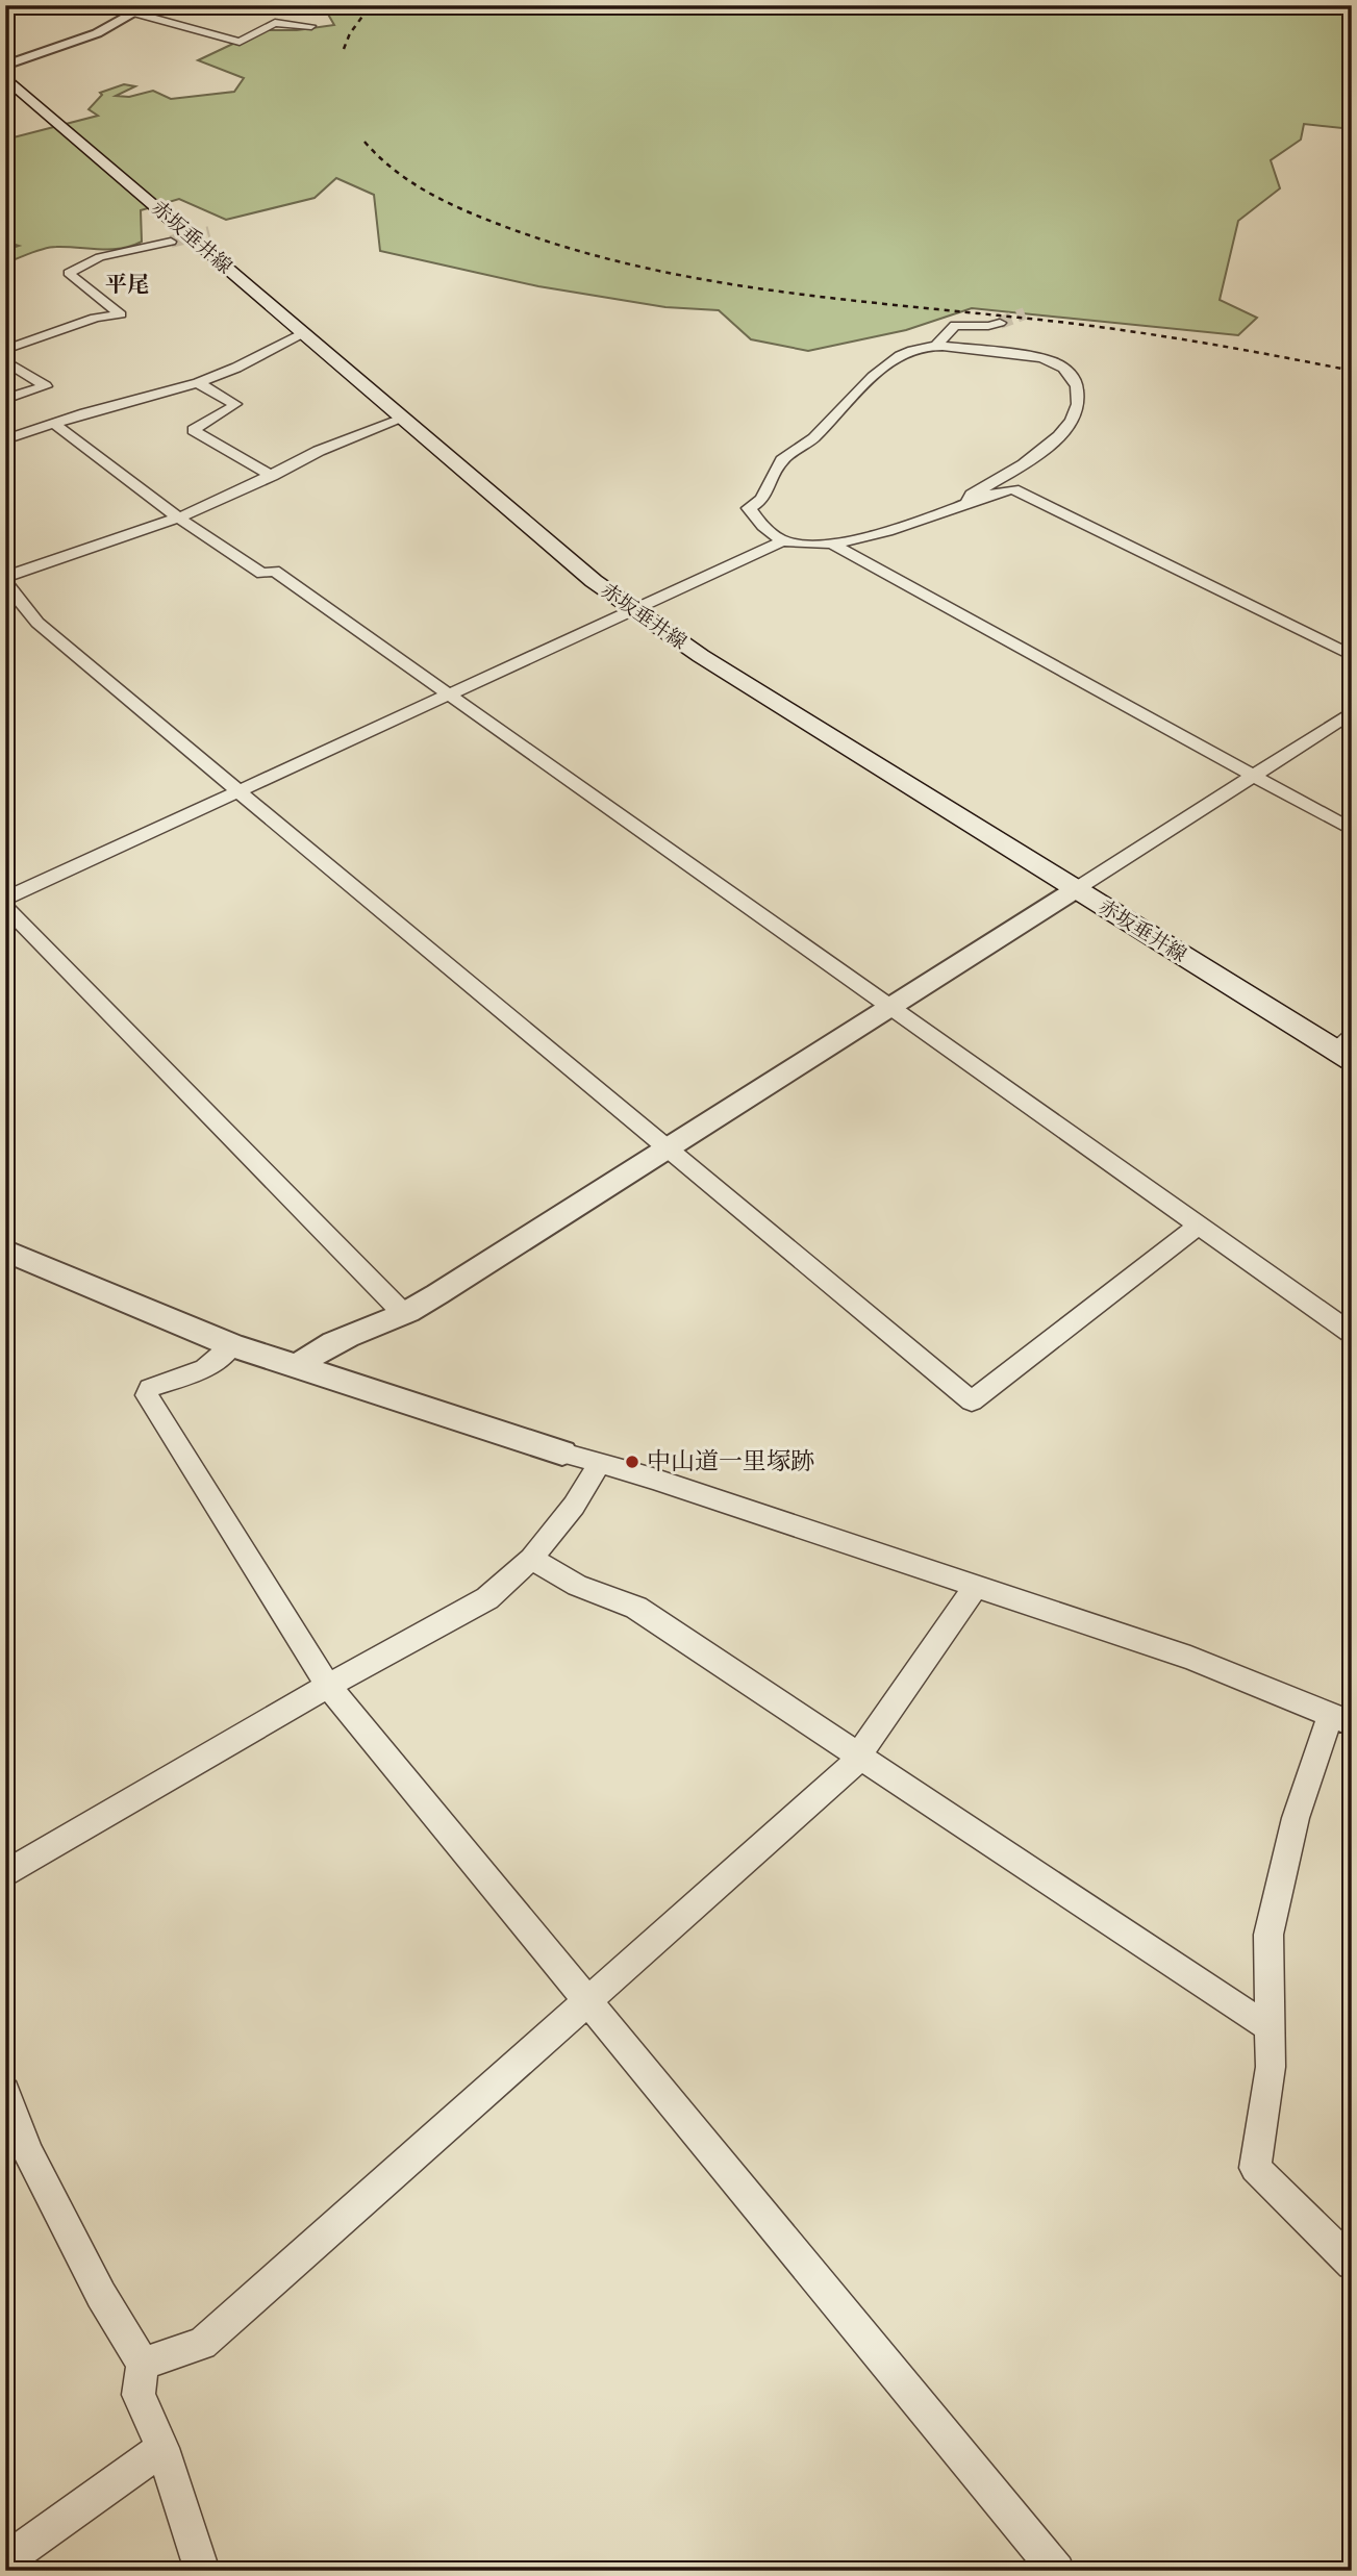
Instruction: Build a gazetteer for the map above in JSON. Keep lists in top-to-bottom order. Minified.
{"streets":{"main road":["赤坂垂井線"]},"districts":["平尾"],"places":["中山道一里塚跡"]}
